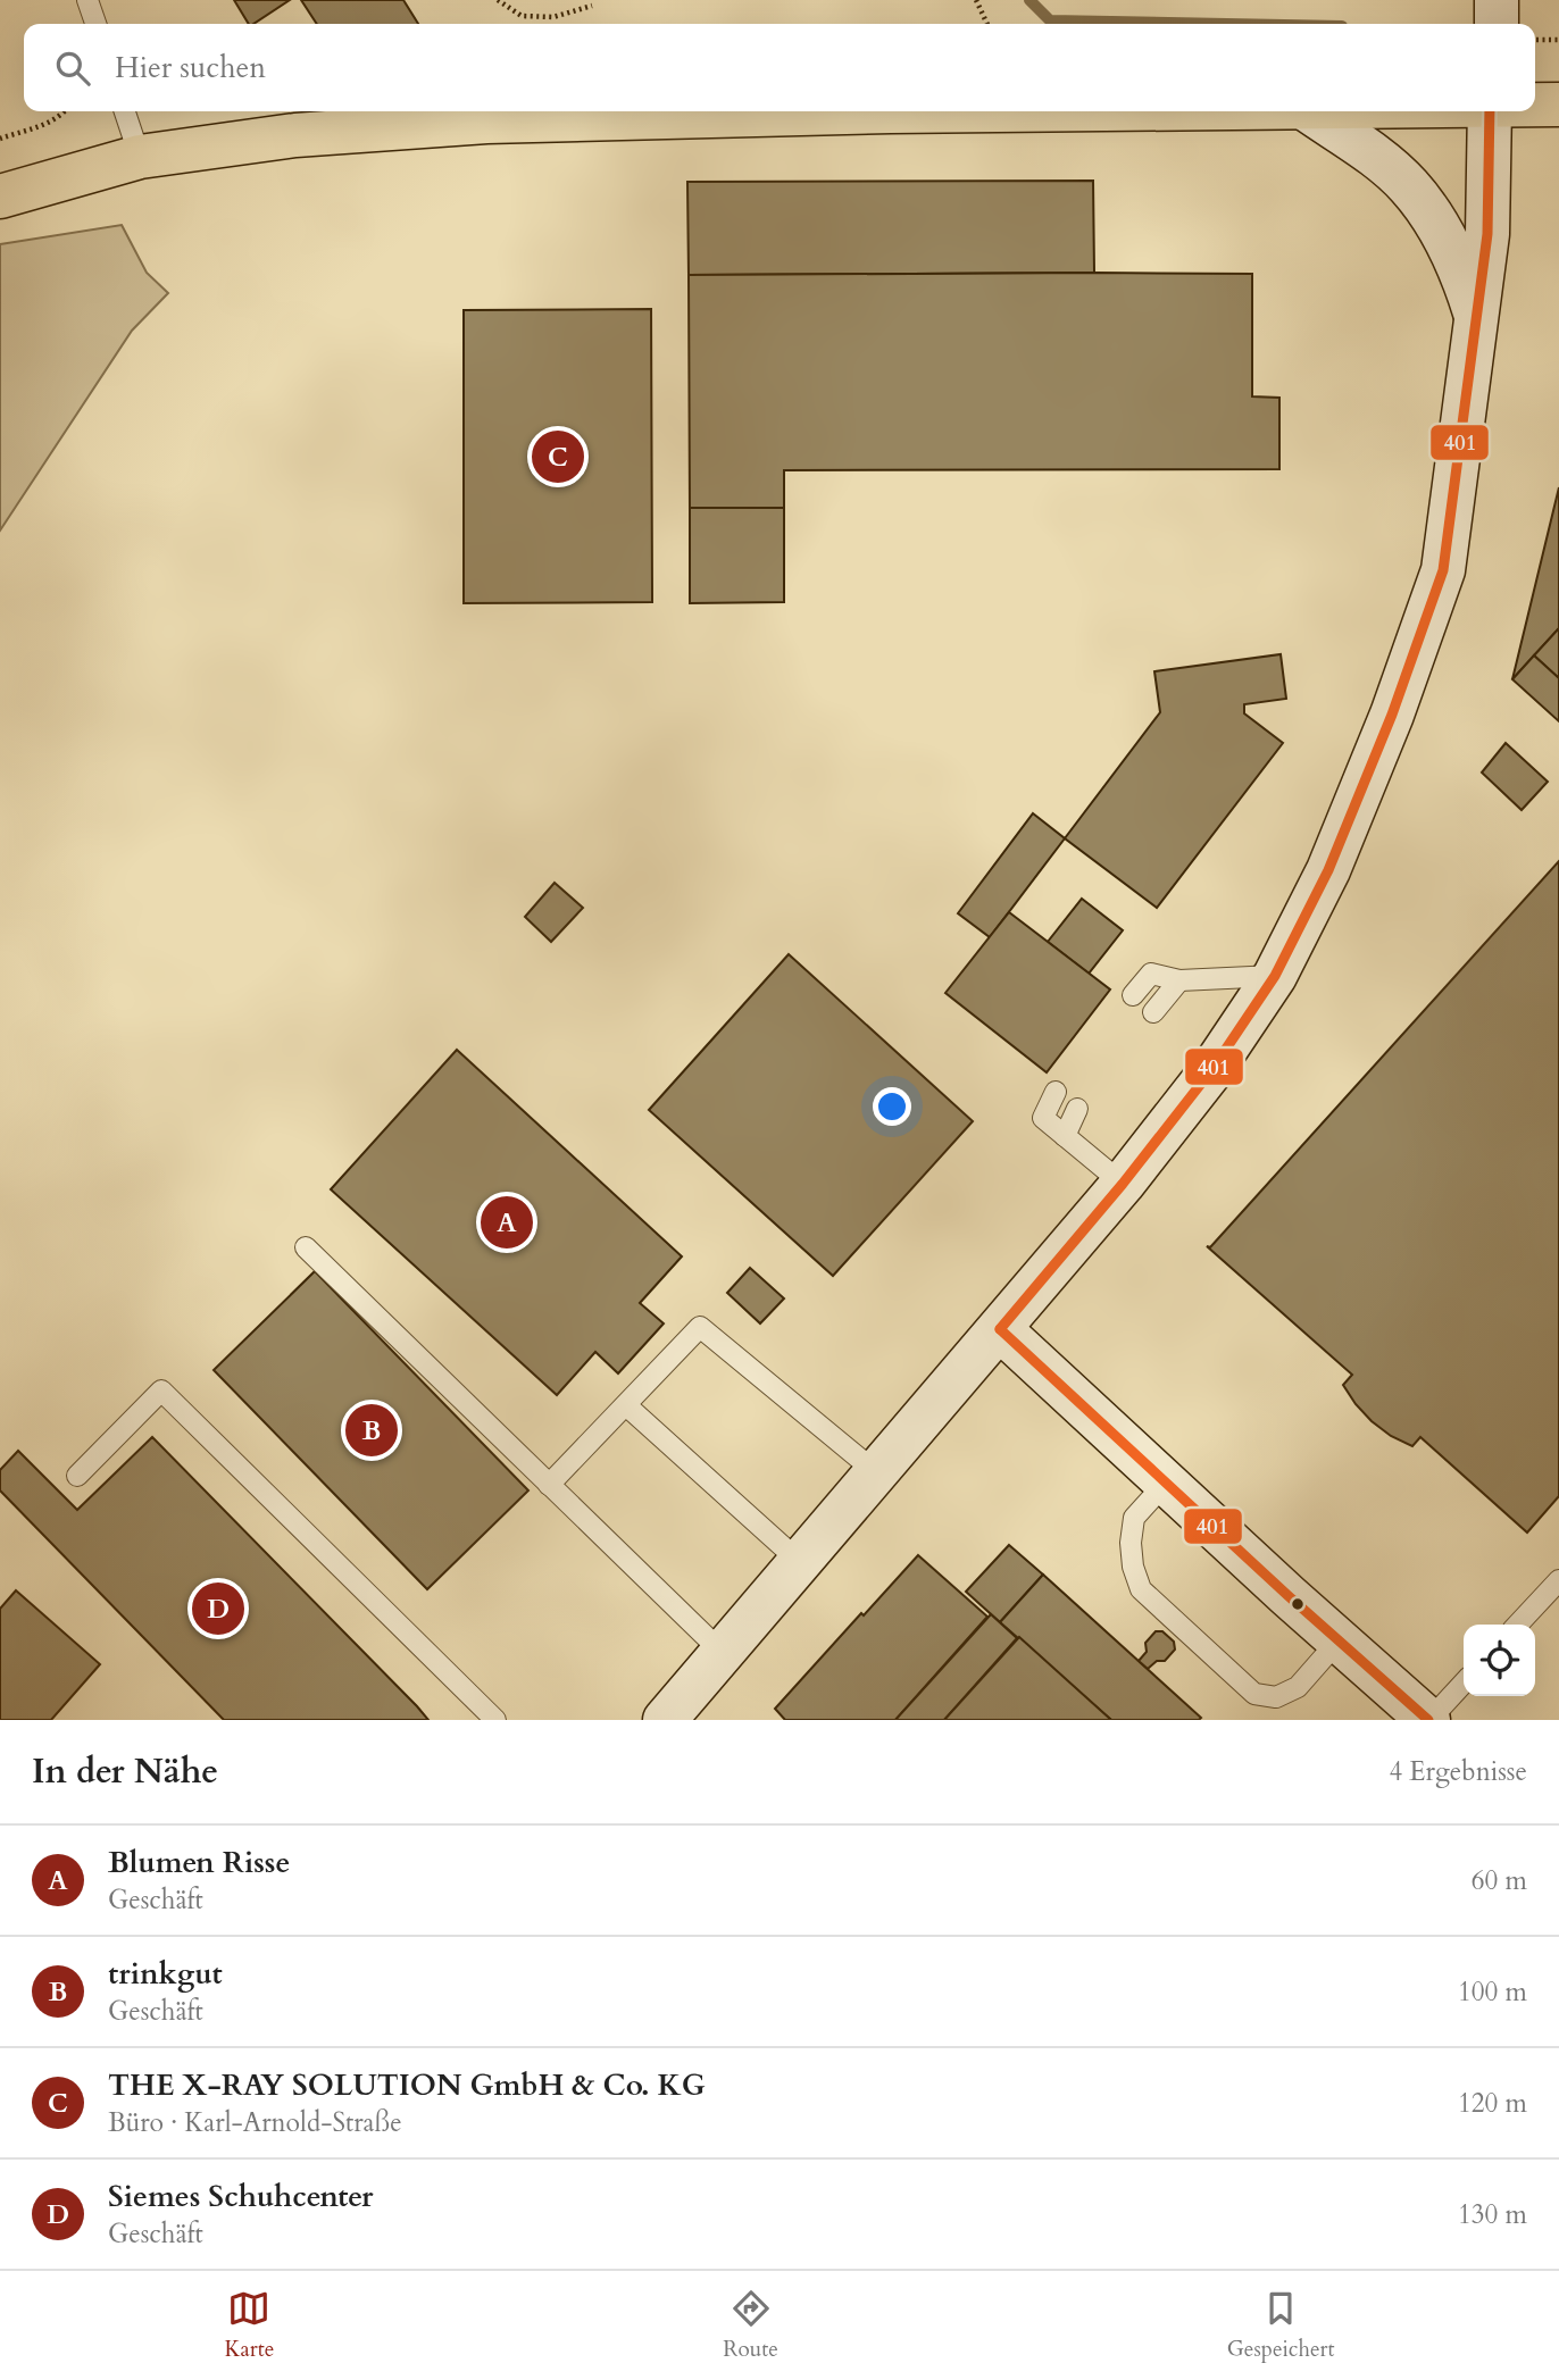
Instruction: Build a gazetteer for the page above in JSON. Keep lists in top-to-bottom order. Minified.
{"lines":["transit line 401"],"page":{"search":"Hier suchen","pins":["C","A","B","D"],"heading":["In der Nähe","4 Ergebnisse"],"list":[{"mark":"A","name":"Blumen Risse","note":"Geschäft","value":"60 m"},{"mark":"B","name":"trinkgut","note":"Geschäft","value":"100 m"},{"mark":"C","name":"THE X-RAY SOLUTION GmbH & Co. KG","note":"Büro · Karl-Arnold-Straße","value":"120 m"},{"mark":"D","name":"Siemes Schuhcenter","note":"Geschäft","value":"130 m"}],"nav":["Karte","Route","Gespeichert"]}}
